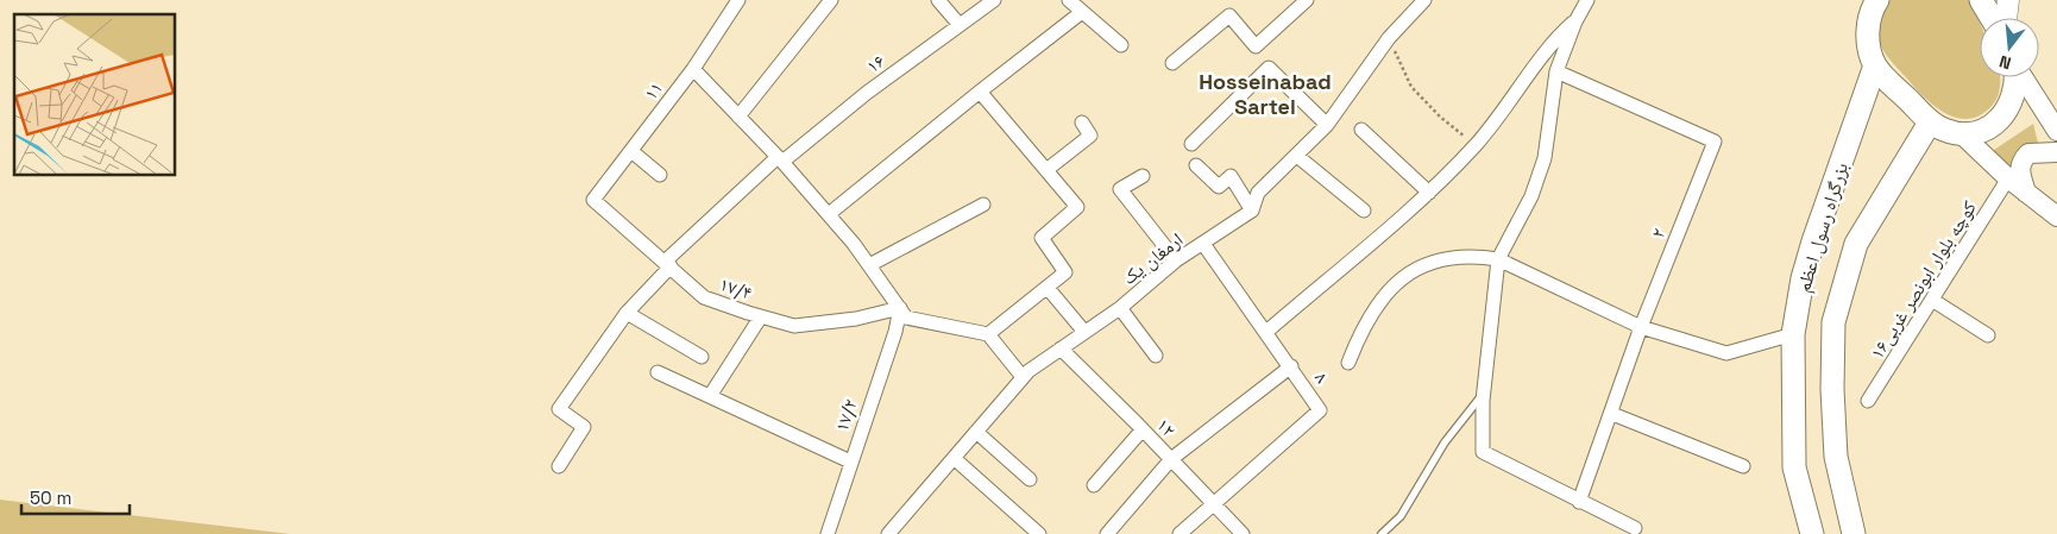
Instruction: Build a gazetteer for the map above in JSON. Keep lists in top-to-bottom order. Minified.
{"streets":{"highway":["بزرگراه رسول اعظم"],"street":["۱۶","۱۱","۲","ارمغان یک","کوچه بلوار ابونصر غربی۱۶","۱۷/۴","۸","۱۷/۲","۱۲"]},"crossings":[["۱۶","۱۷/۴"],["۱۱","۱۷/۴"],["ارمغان یک","۸"],["ارمغان یک","۱۲"],["۱۷/۴","۱۷/۲"],["۸","۱۲"]],"districts":["Hosseinabad Sartel"],"scale_bar":"50 m","north":"bottom"}
